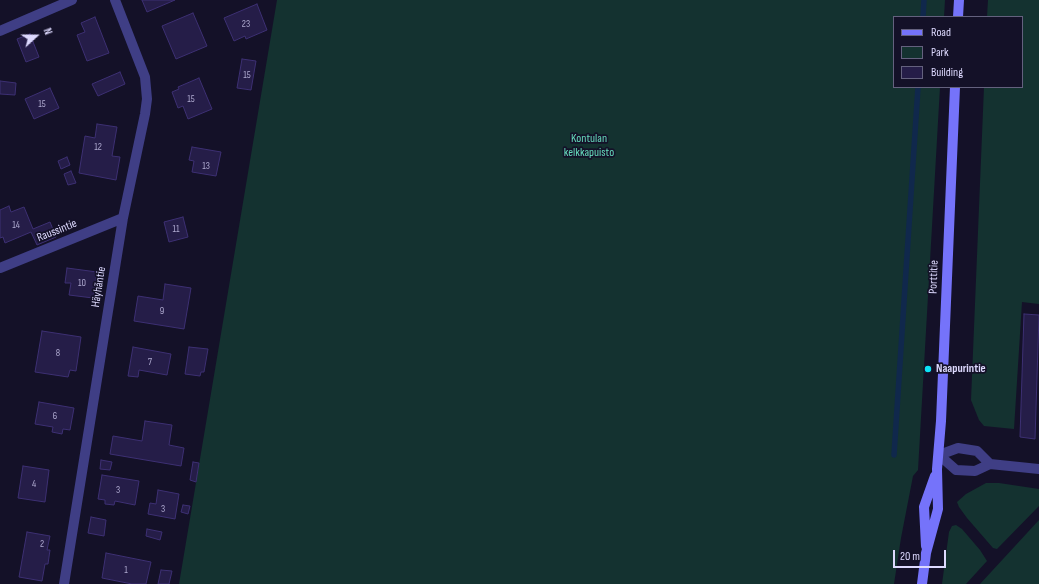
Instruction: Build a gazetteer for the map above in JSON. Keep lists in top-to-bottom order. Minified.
{"streets":{"street":["Raussintie","Porttitie","Häyhäntie"]},"crossings":[["Raussintie","Häyhäntie"]],"parks":["Kontulan kelkkapuisto"],"places":["Naapurintie"],"house_numbers":["23","15","15","15","12","13","14","11","10","9","8","7","6","4","3","3","2","1"],"legend":["Road","Park","Building"],"scale_bar":"20 m","north":"right"}
